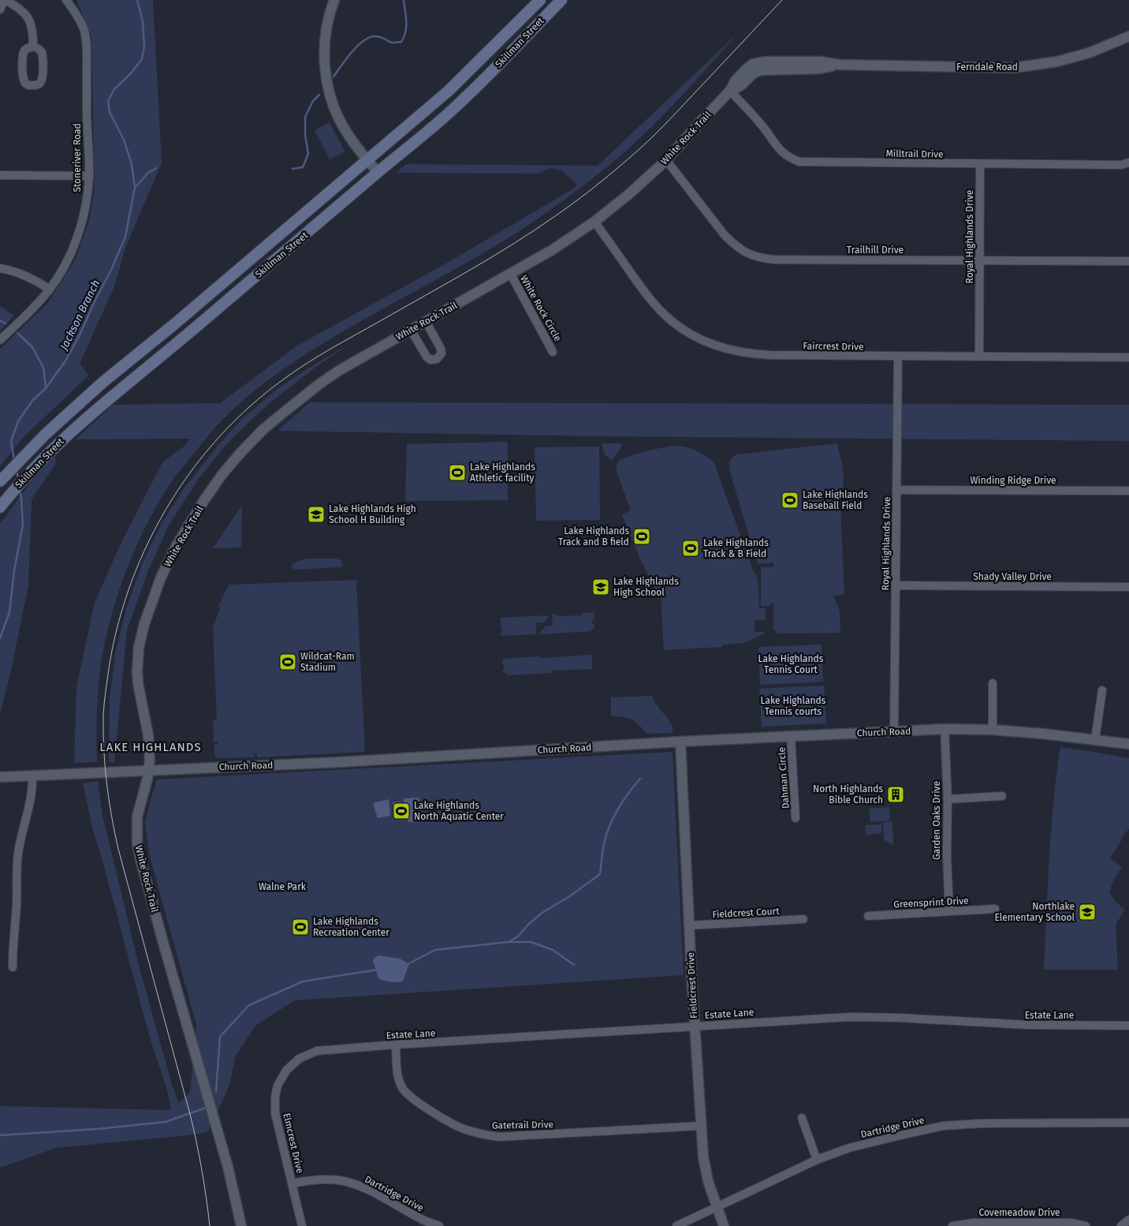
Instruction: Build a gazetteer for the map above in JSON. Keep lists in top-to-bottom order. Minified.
{"streets":{"main road":["Skillman Street"],"street":["Ferndale Road","White Rock Trail","Milltrail Drive","Stoneriver Road","Royal Highlands Drive","Trailhill Drive","White Rock Circle","Faircrest Drive","Winding Ridge Drive","Shady Valley Drive","Church Road","Dahman Circle","Garden Oaks Drive","Greensprint Drive","Fieldcrest Court","Fieldcrest Drive","Estate Lane","Gatetrail Drive","Dartridge Drive","Elmcrest Drive","Covemeadow Drive"]},"crossings":[["Ferndale Road","White Rock Trail"],["White Rock Trail","Milltrail Drive"],["White Rock Trail","Trailhill Drive"],["White Rock Trail","White Rock Circle"],["White Rock Trail","Faircrest Drive"],["White Rock Trail","Church Road"],["Milltrail Drive","Royal Highlands Drive"],["Royal Highlands Drive","Trailhill Drive"],["Royal Highlands Drive","Faircrest Drive"],["Royal Highlands Drive","Winding Ridge Drive"],["Royal Highlands Drive","Shady Valley Drive"],["Royal Highlands Drive","Church Road"],["Church Road","Dahman Circle"],["Church Road","Garden Oaks Drive"],["Church Road","Fieldcrest Drive"],["Garden Oaks Drive","Greensprint Drive"],["Fieldcrest Court","Fieldcrest Drive"],["Fieldcrest Drive","Estate Lane"],["Fieldcrest Drive","Gatetrail Drive"],["Fieldcrest Drive","Dartridge Drive"],["Estate Lane","Gatetrail Drive"],["Estate Lane","Elmcrest Drive"],["Dartridge Drive","Elmcrest Drive"]],"districts":["LAKE HIGHLANDS"],"water":["Jackson Branch"],"parks":["Lake Highlands Tennis Court","Lake Highlands Tennis courts","Walne Park"],"places":{"sports":["Lake Highlands Athletic facility","Lake Highlands Baseball Field","Lake Highlands Track and B field","Lake Highlands Track & B Field","Wildcat-Ram Stadium","Lake Highlands North Aquatic Center","Lake Highlands Recreation Center"],"school or university":["Lake Highlands High School H Building","Lake Highlands High School","Northlake Elementary School"],"building":["North Highlands Bible Church"]}}
